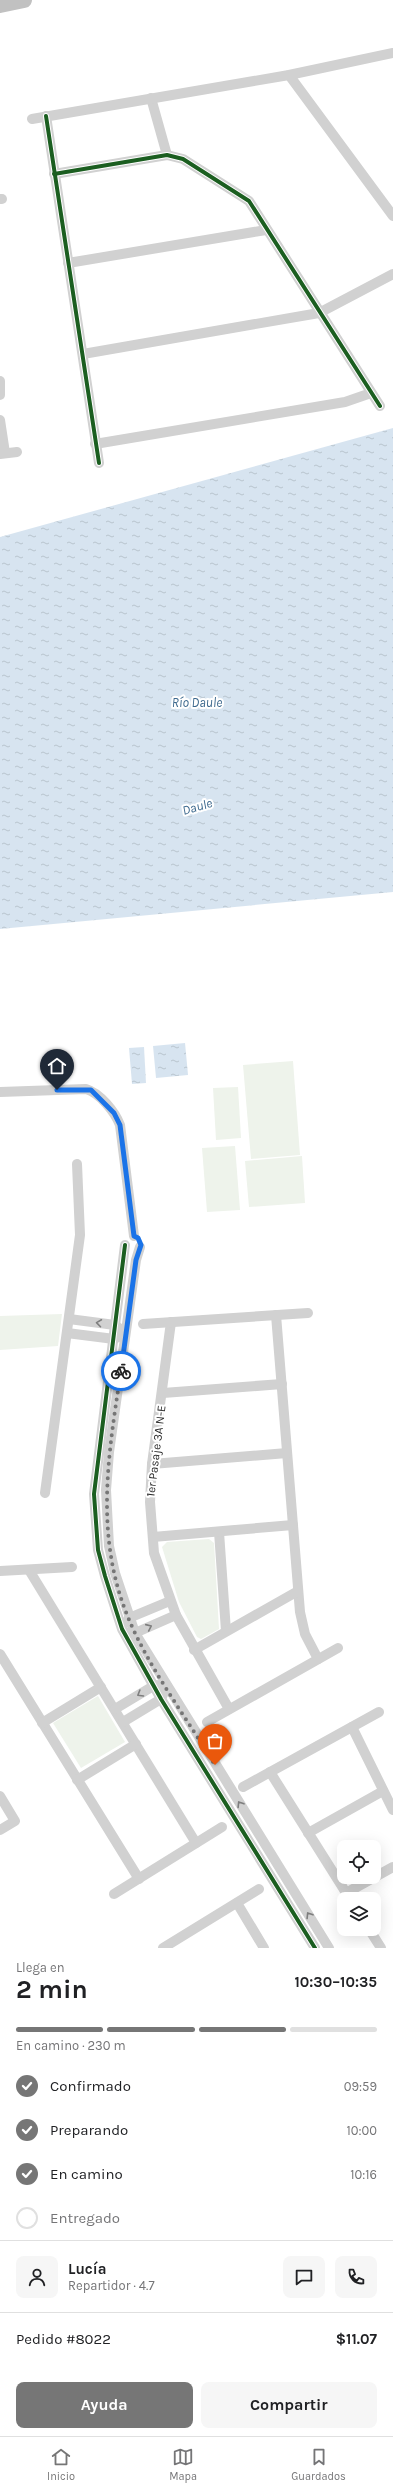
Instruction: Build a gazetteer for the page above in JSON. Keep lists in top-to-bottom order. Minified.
{"streets":{"street":["1er Pasaje 3A N-E"]},"water":["Río Daule","Daule"],"page":{"heading":["2 min","Llega en","10:30–10:35"],"panel":["Lucía","Repartidor · 4.7","Pedido #8022","$11.07"],"bar":"En camino · 230 m","list":[["Confirmado","09:59"],["Preparando","10:00"],["En camino","10:16"],"Entregado"],"buttons":["Ayuda","Compartir"],"tabs":["Inicio","Mapa","Guardados"]}}
